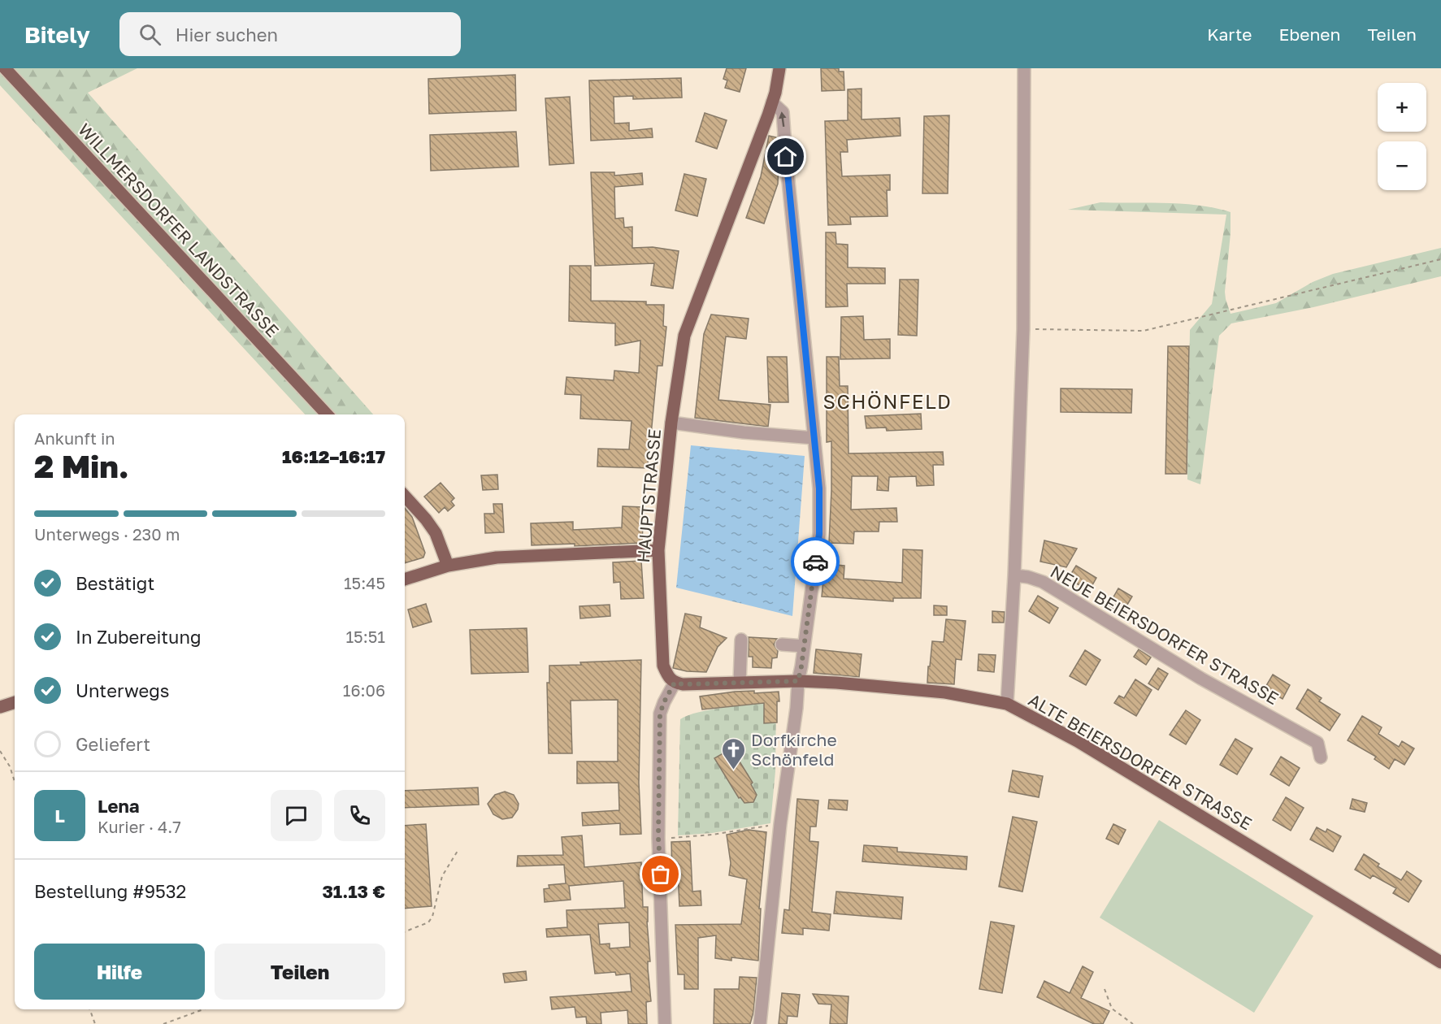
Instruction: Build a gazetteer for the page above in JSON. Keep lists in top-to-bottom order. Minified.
{"streets":{"main road":["WILLMERSDORFER LANDSTRASSE","HAUPTSTRASSE","ALTE BEIERSDORFER STRASSE"],"street":["NEUE BEIERSDORFER STRASSE"]},"crossings":[["HAUPTSTRASSE","ALTE BEIERSDORFER STRASSE"]],"districts":["SCHÖNFELD"],"places":{"church":["Dorfkirche Schönfeld"]},"page":{"header":"Bitely","search":"Hier suchen","nav":["Karte","Ebenen","Teilen"],"map_buttons":["+","−"],"heading":["2 Min.","Ankunft in","16:12–16:17"],"panel":["Lena","Kurier · 4.7","Bestellung #9532","31.13 €"],"bar":"Unterwegs · 230 m","list":[["Bestätigt","15:45"],["In Zubereitung","15:51"],["Unterwegs","16:06"],"Geliefert"],"round":"L","buttons":["Hilfe","Teilen"]}}
